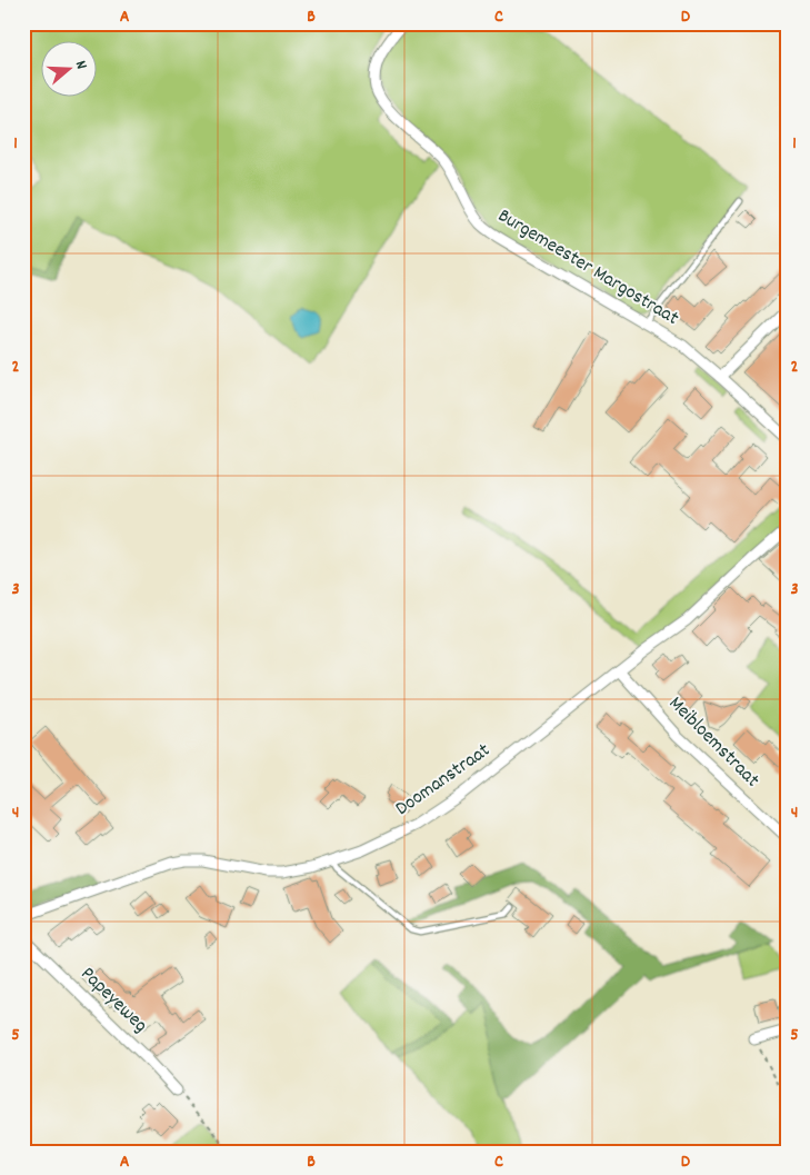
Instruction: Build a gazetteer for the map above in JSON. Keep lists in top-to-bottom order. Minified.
{"streets":{"street":["Burgemeester Margostraat","Meibloemstraat","Doomanstraat","Papeyeweg"]},"crossings":[["Meibloemstraat","Doomanstraat"]],"north":"right","grid":{"columns":["A","B","C","D"],"rows":["1","2","3","4","5"]}}
